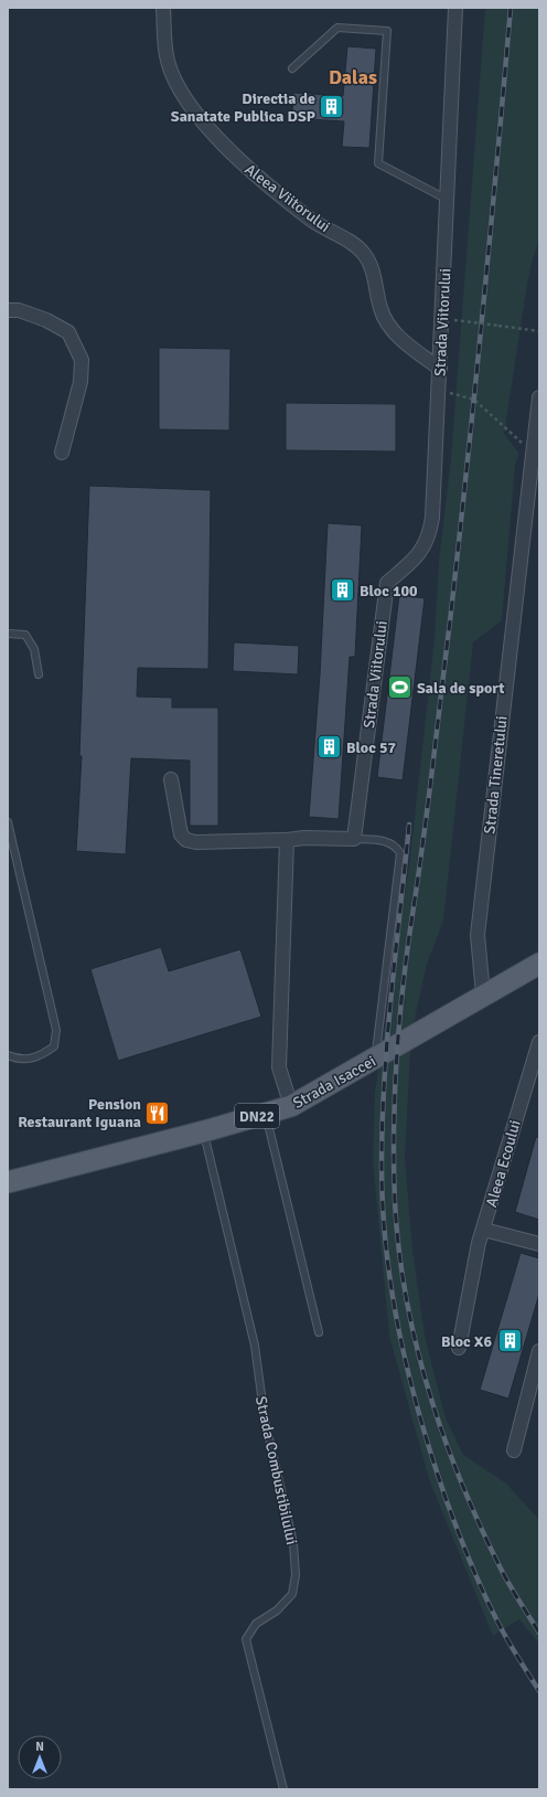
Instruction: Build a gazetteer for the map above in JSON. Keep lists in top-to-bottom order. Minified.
{"streets":{"main road":["Strada Isaccei","DN22"],"street":["Aleea Viitorului","Strada Viitorului","Strada Tineretului","Aleea Ecoului"],"lane":["Strada Combustibilului"]},"crossings":[["Aleea Viitorului","Strada Viitorului"],["Strada Tineretului","Strada Isaccei"],["Strada Isaccei","Strada Combustibilului"]],"districts":["Dalas"],"places":{"building":["Directia de Sanatate Publica DSP","Bloc 100","Bloc 57","Bloc X6"],"sports":["Sala de sport"],"restaurant":["Pension Restaurant Iguana"]},"north":"top"}
